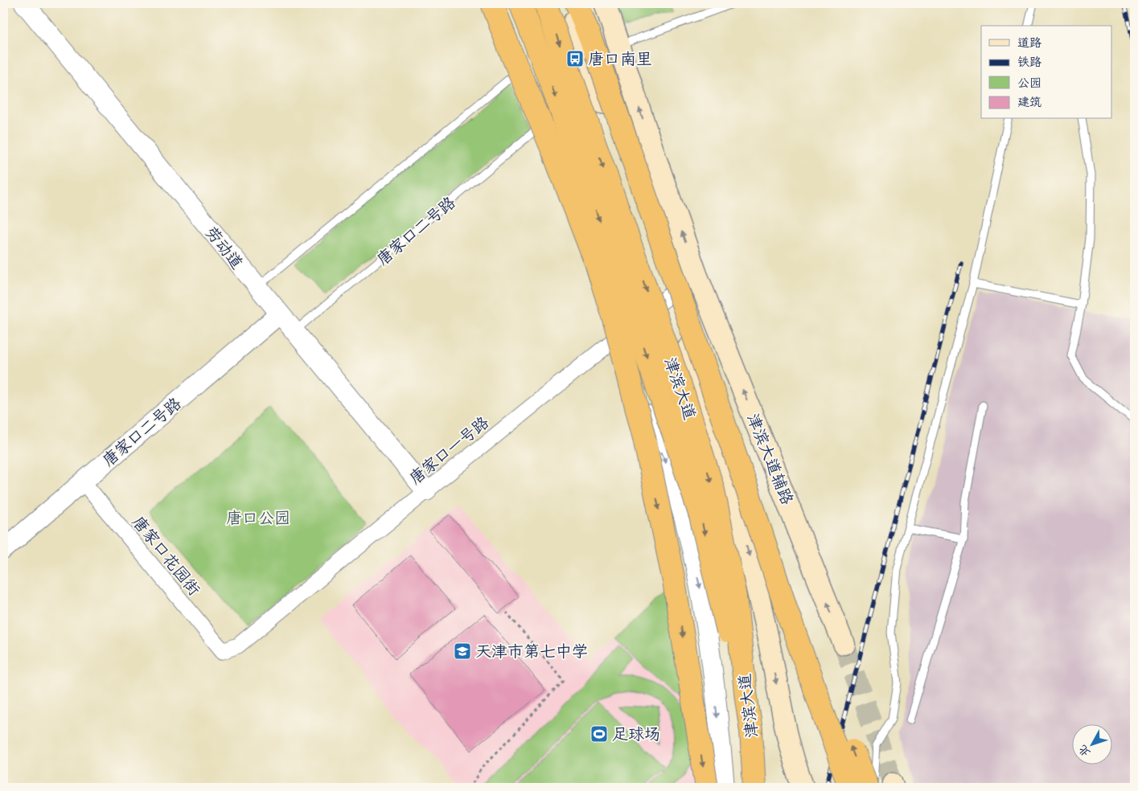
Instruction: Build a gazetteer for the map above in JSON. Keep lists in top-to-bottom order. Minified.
{"streets":{"highway":["津滨大道"],"main road":["津滨大道辅路"],"street":["唐家口二号路","劳动道","唐家口一号路","唐家口花园街"]},"crossings":[["唐家口二号路","劳动道"],["唐家口二号路","唐家口花园街"],["劳动道","唐家口一号路"],["唐家口一号路","津滨大道辅路"],["唐家口一号路","唐家口花园街"]],"parks":["唐口公园"],"places":{"bus stop":["唐口南里"],"school or university":["天津市第七中学"],"sports":["足球场"]},"legend":["道路","铁路","公园","建筑"],"north":"bottom left"}
